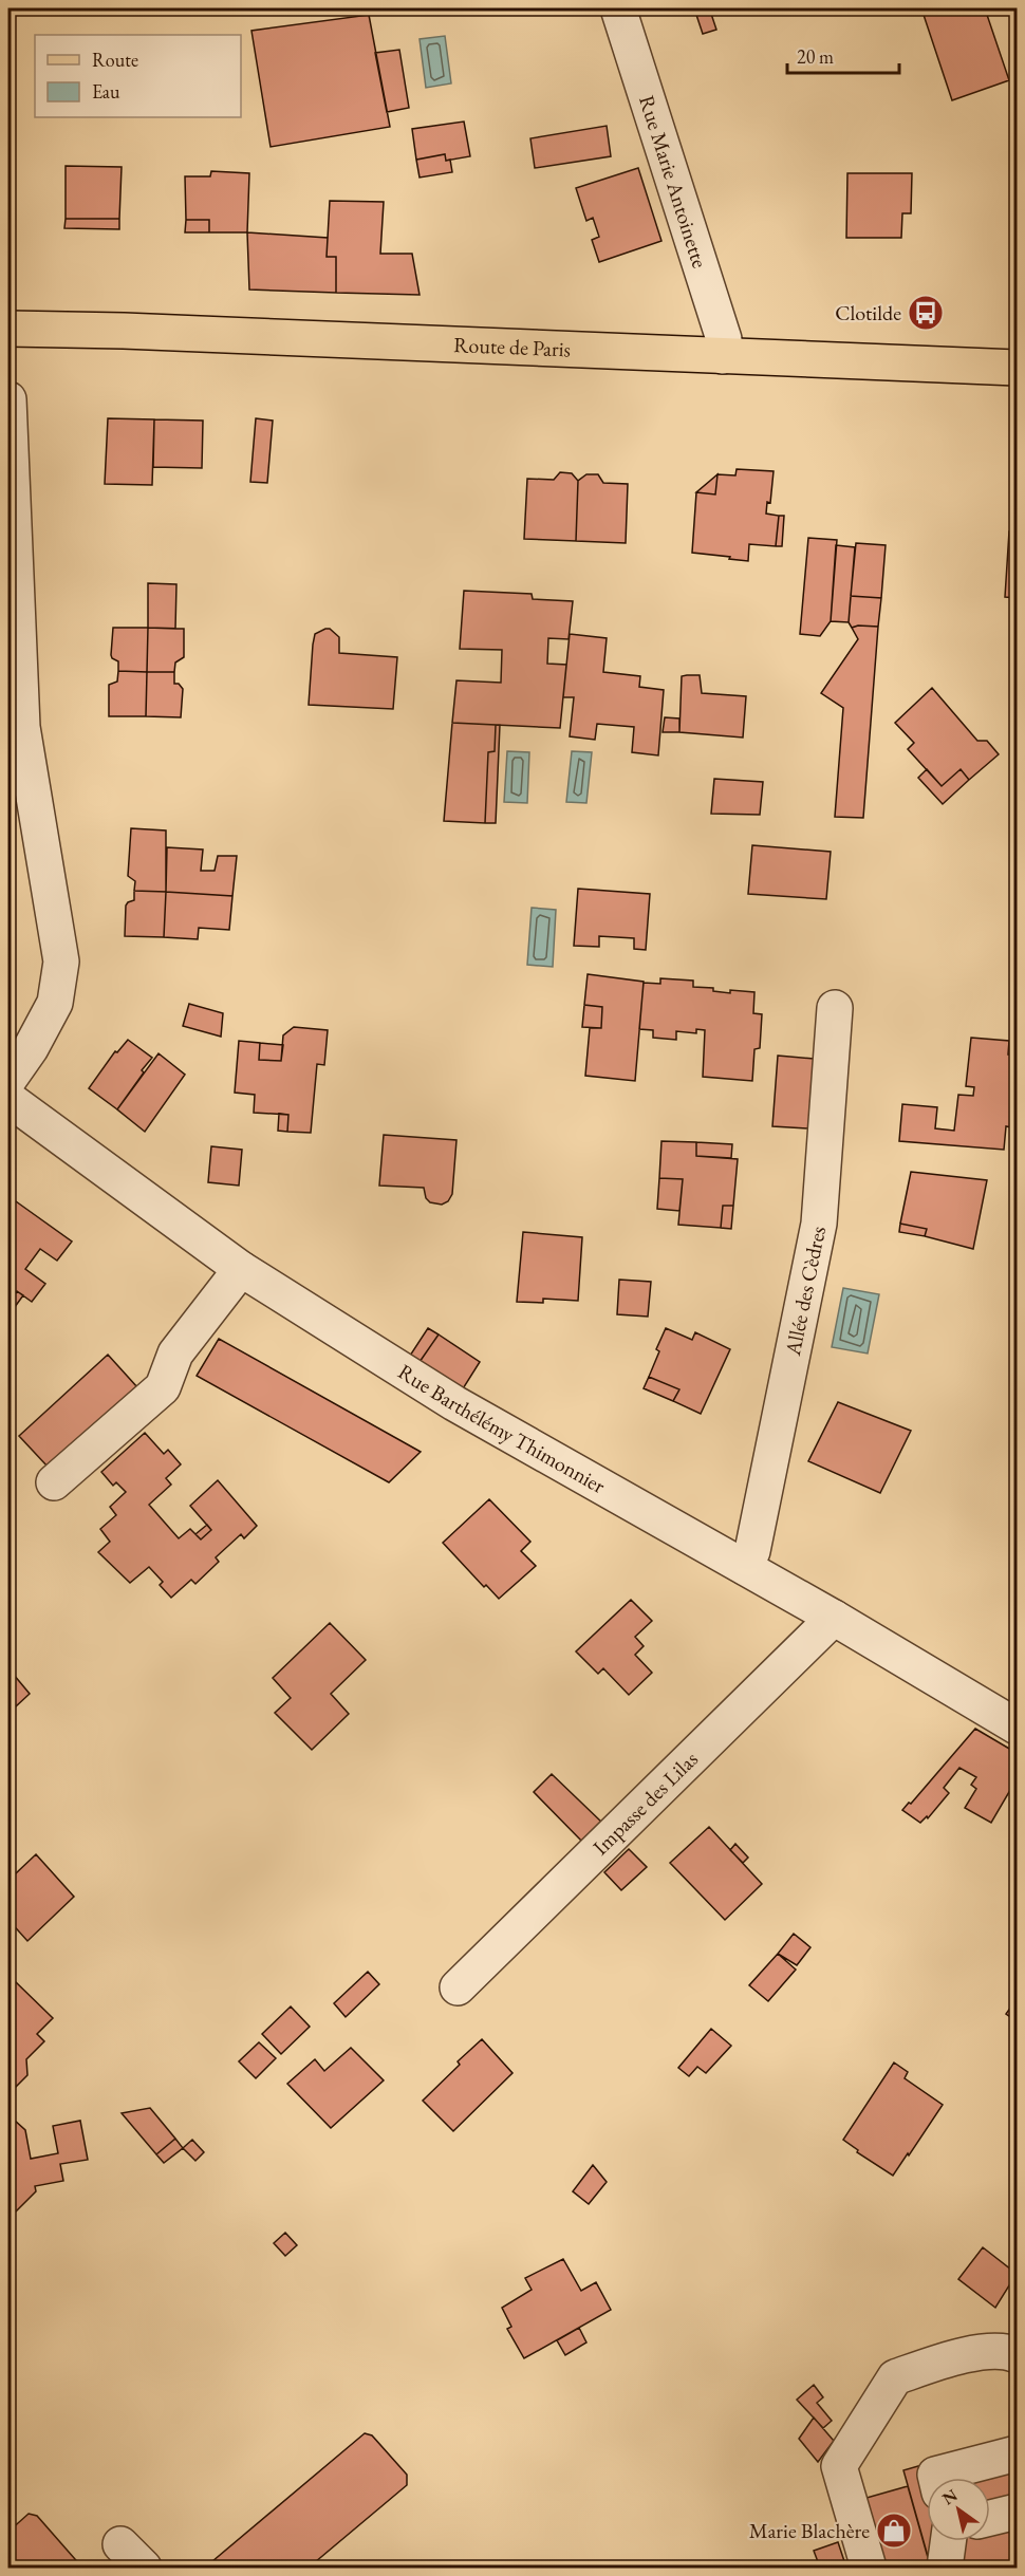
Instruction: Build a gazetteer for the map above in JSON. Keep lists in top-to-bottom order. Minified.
{"streets":{"main road":["Route de Paris"],"street":["Rue Marie Antoinette","Allée des Cèdres","Rue Barthélémy Thimonnier","Impasse des Lilas"]},"crossings":[["Rue Marie Antoinette","Route de Paris"],["Allée des Cèdres","Rue Barthélémy Thimonnier"],["Rue Barthélémy Thimonnier","Impasse des Lilas"]],"places":{"bus stop":["Clotilde"],"shop":["Marie Blachère"]},"legend":["Route","Eau"],"scale_bar":"20 m","north":"top left"}
